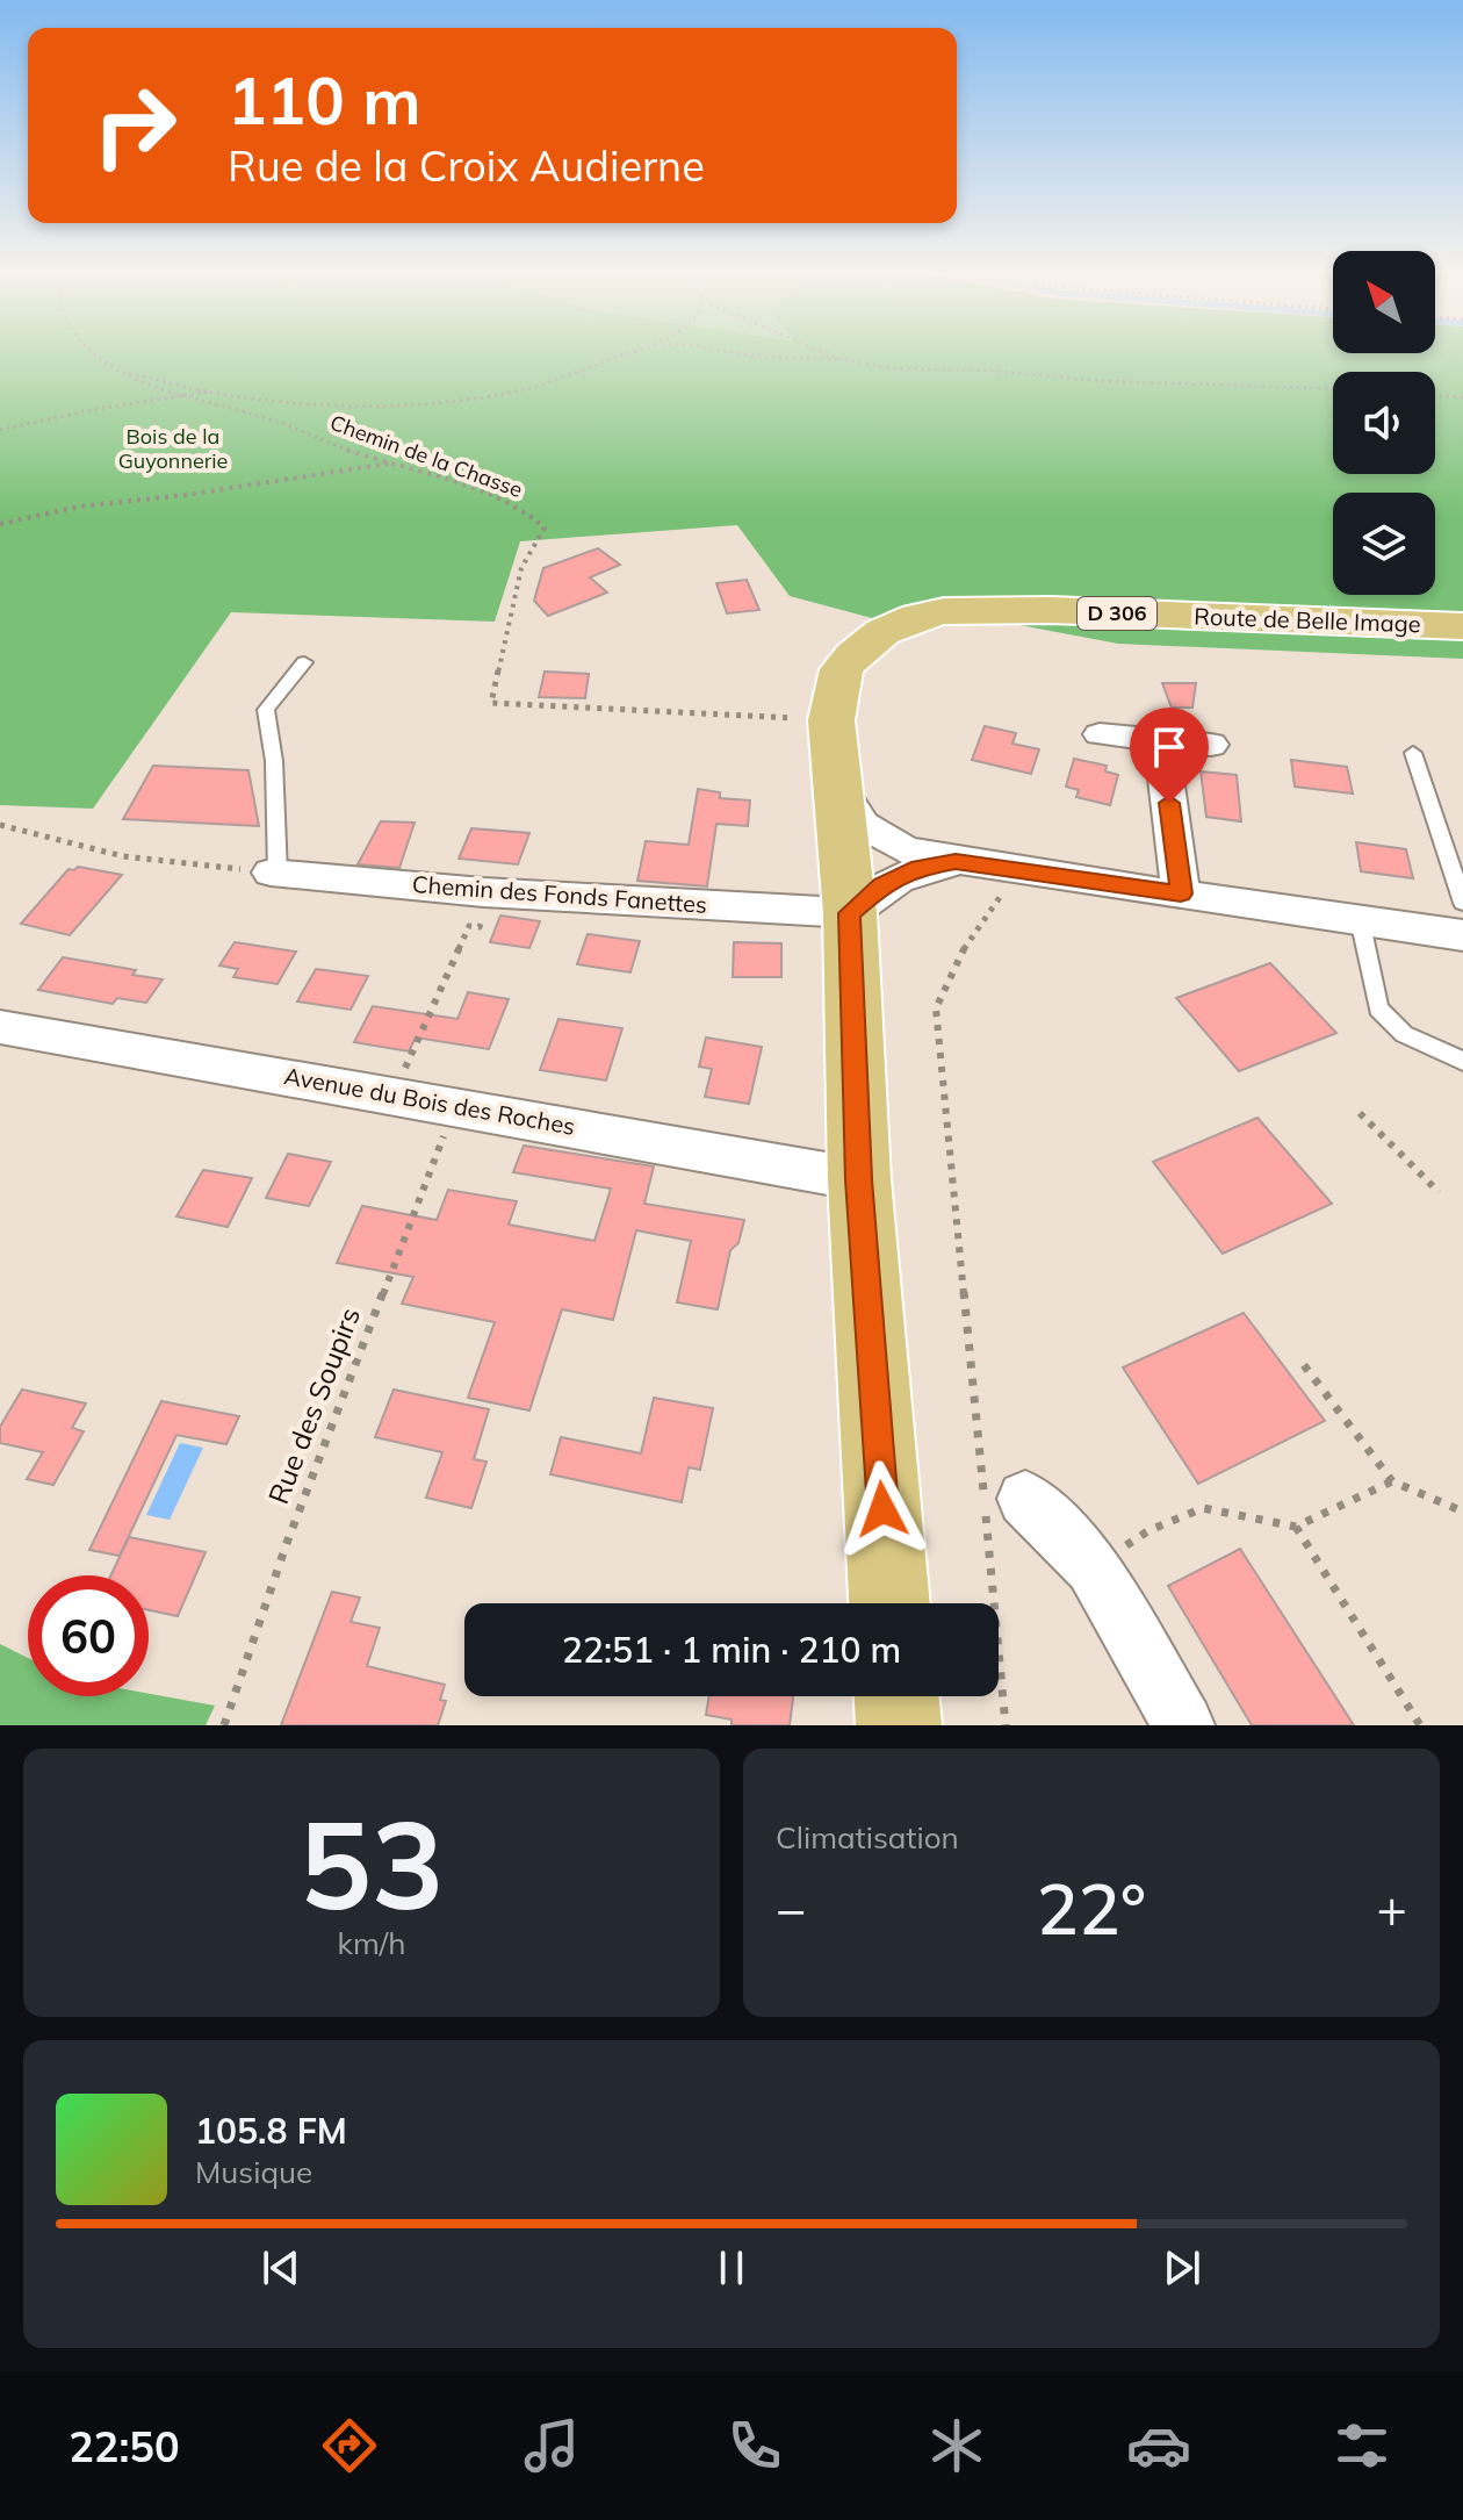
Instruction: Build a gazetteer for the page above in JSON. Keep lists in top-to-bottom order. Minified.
{"streets":{"main road":["D 306","Route de Belle Image"],"street":["Chemin des Fonds Fanettes","Avenue du Bois des Roches"],"path":["Chemin de la Chasse","Rue des Soupirs"]},"crossings":[["Chemin de la Chasse","Route de Belle Image"],["Route de Belle Image","Chemin des Fonds Fanettes"],["Route de Belle Image","Avenue du Bois des Roches"],["Avenue du Bois des Roches","Rue des Soupirs"]],"parks":["Bois de la Guyonnerie"],"north":"top left","page":{"turn":["110 m","Rue de la Croix Audierne"],"limit":"60","trip":"22:51 · 1 min · 210 m","tile":[["53","km/h"],"Climatisation"],"heat":["−","22°","+"],"song":["105.8 FM","Musique"],"tabs":"22:50"}}
